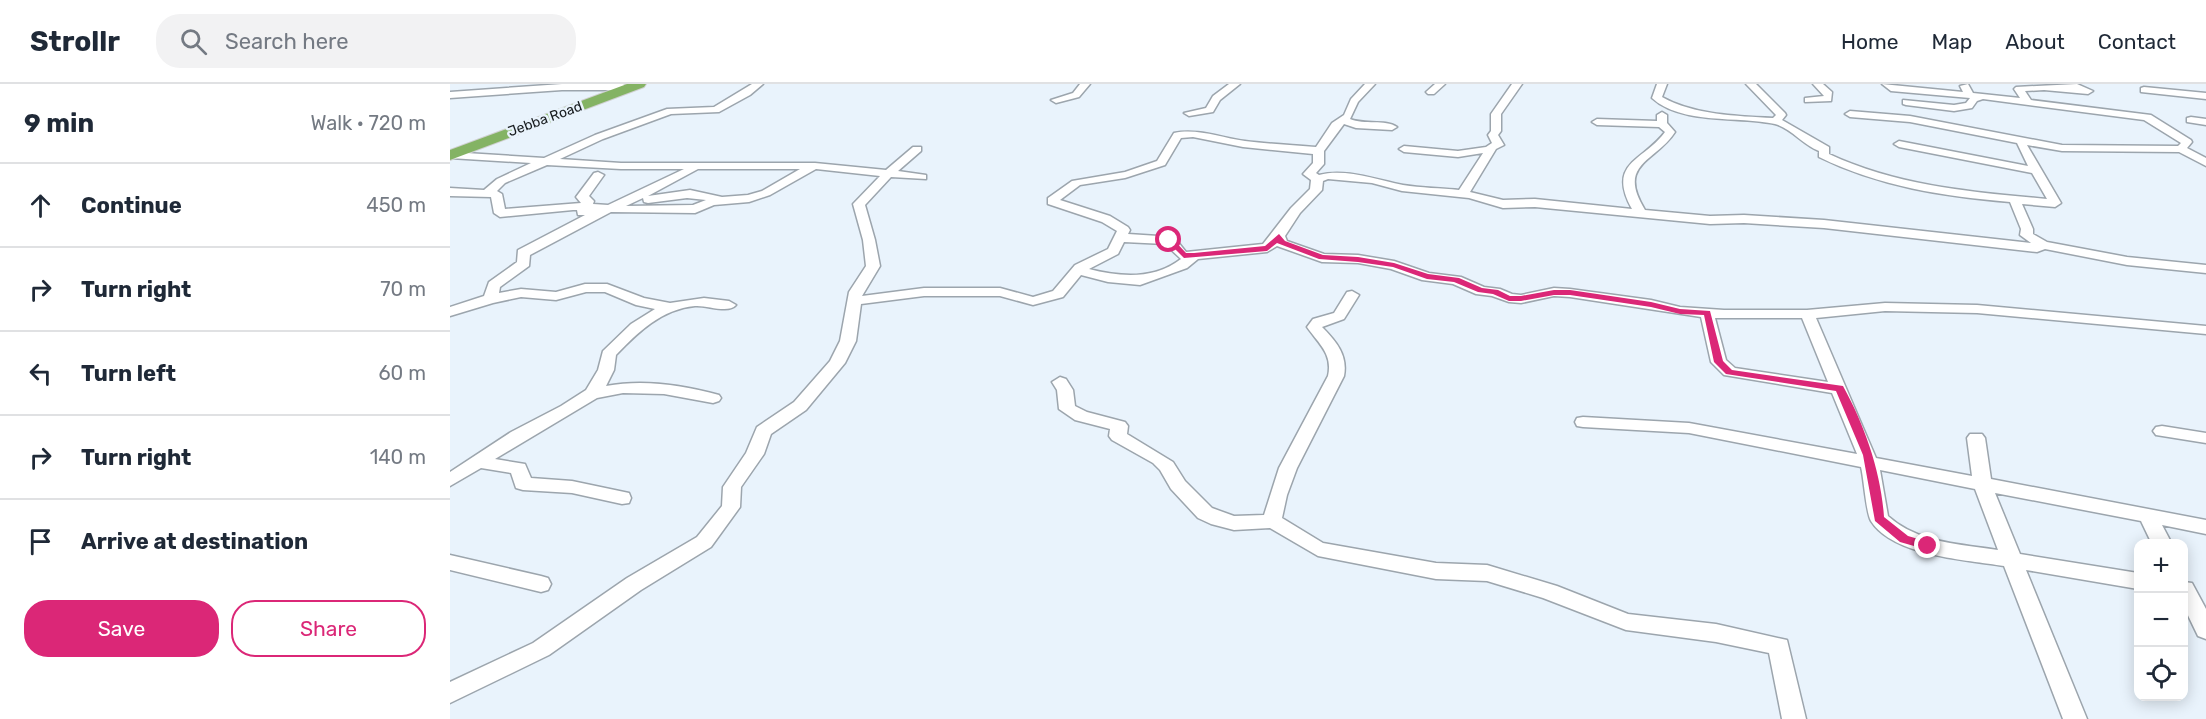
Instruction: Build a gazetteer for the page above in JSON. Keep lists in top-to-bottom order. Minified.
{"streets":{"highway":["Jebba Road"]},"page":{"header":"Strollr","search":"Search here","nav":["Home","Map","About","Contact"],"heading":["9 min","Walk · 720 m"],"list":[["Continue","450 m"],["Turn right","70 m"],["Turn left","60 m"],["Turn right","140 m"],"Arrive at destination"],"map_buttons":["+","−"],"buttons":["Save","Share"]}}
